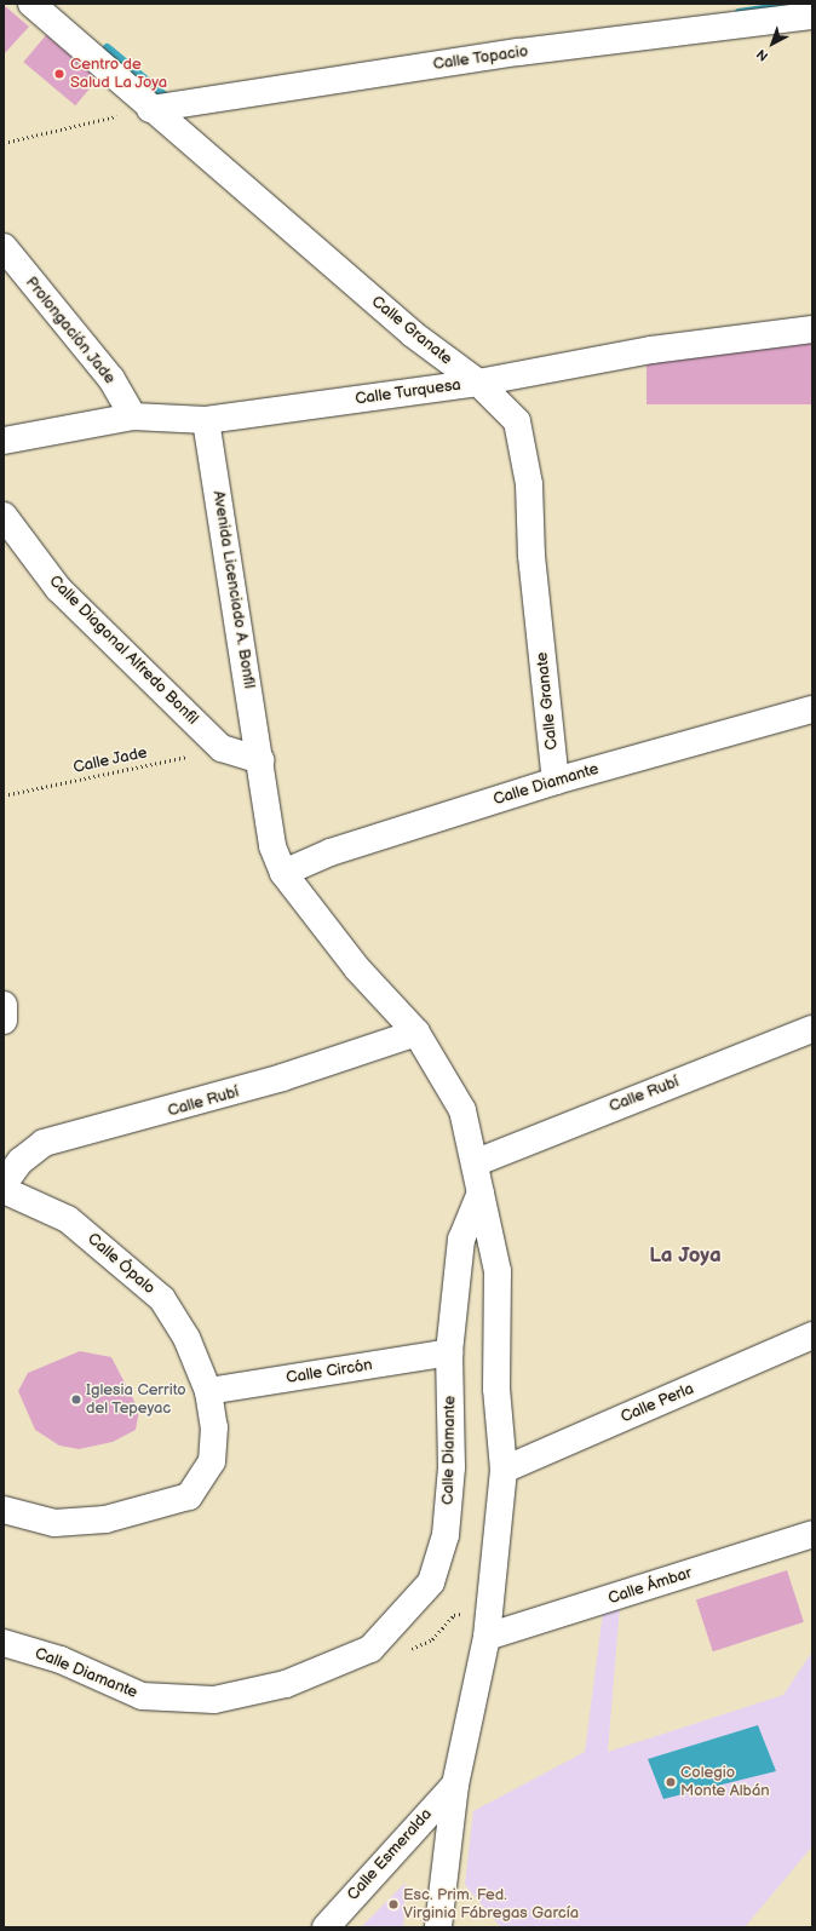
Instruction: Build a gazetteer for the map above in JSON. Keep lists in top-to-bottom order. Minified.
{"streets":{"street":["Calle Topacio","Prolongación Jade","Calle Granate","Calle Turquesa","Avenida Licenciado A. Bonfil","Calle Diagonal Alfredo Bonfil","Calle Diamante","Calle Rubí","Calle Ópalo","Calle Circón","Calle Perla","Calle Ámbar","Calle Esmeralda"],"path":["Calle Jade"]},"crossings":[["Calle Topacio","Calle Granate"],["Prolongación Jade","Calle Turquesa"],["Calle Granate","Calle Turquesa"],["Calle Granate","Calle Diamante"],["Calle Turquesa","Avenida Licenciado A. Bonfil"],["Avenida Licenciado A. Bonfil","Calle Diagonal Alfredo Bonfil"],["Avenida Licenciado A. Bonfil","Calle Diamante"],["Avenida Licenciado A. Bonfil","Calle Rubí"],["Avenida Licenciado A. Bonfil","Calle Perla"],["Avenida Licenciado A. Bonfil","Calle Ámbar"],["Avenida Licenciado A. Bonfil","Calle Esmeralda"],["Calle Diagonal Alfredo Bonfil","Calle Jade"],["Calle Diamante","Calle Circón"],["Calle Ópalo","Calle Circón"]],"districts":["La Joya"],"places":["Centro de Salud La Joya","Iglesia Cerrito del Tepeyac","Colegio Monte Albán","Esc. Prim. Fed. Virginia Fábregas García"],"north":"bottom left"}
